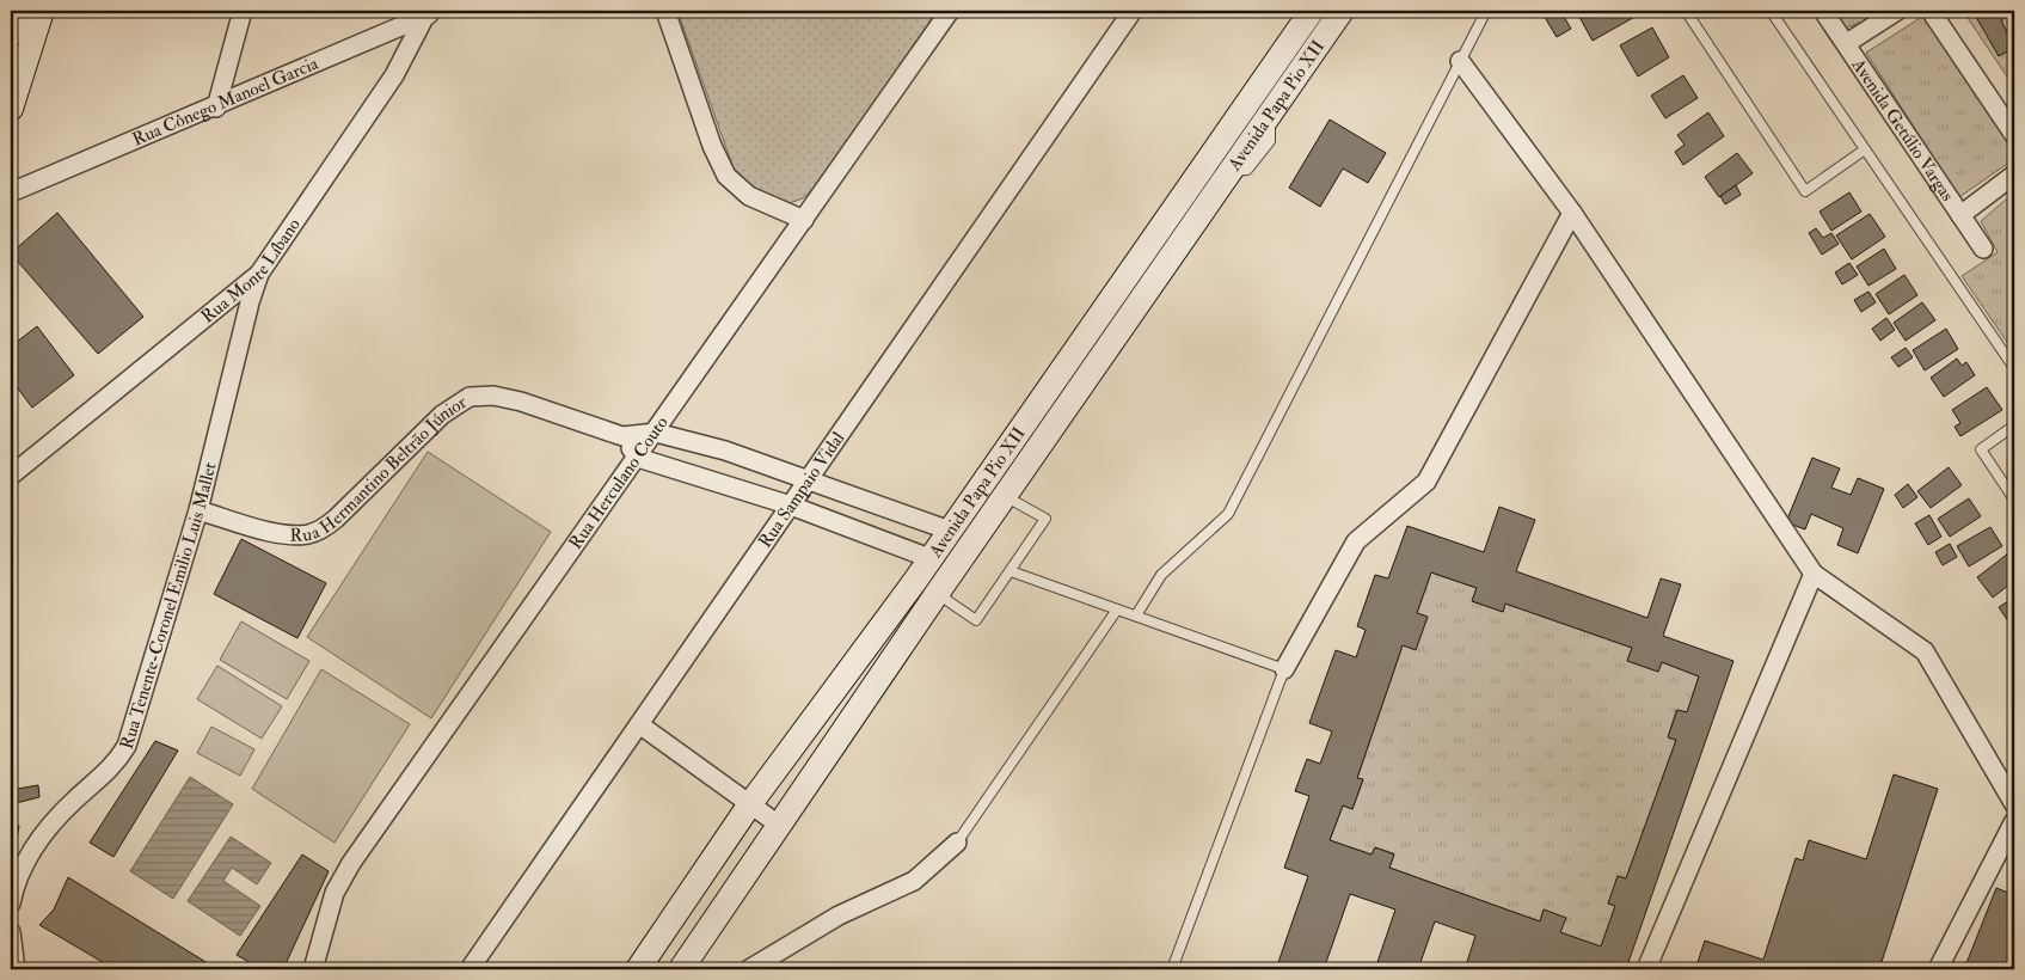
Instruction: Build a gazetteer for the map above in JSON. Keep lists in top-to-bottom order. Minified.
{"streets":{"street":["Rua Cônego Manoel Garcia","Avenida Papa Pio XII","Avenida Getúlio Vargas","Rua Monte Líbano","Rua Hermantino Beltrão Júnior","Rua Herculano Couto","Rua Sampaio Vidal","Rua Tenente-Coronel Emilio Luis Mallet"]},"crossings":[["Rua Cônego Manoel Garcia","Rua Monte Líbano"],["Rua Monte Líbano","Rua Tenente-Coronel Emilio Luis Mallet"],["Rua Hermantino Beltrão Júnior","Rua Herculano Couto"],["Rua Hermantino Beltrão Júnior","Rua Tenente-Coronel Emilio Luis Mallet"]]}
